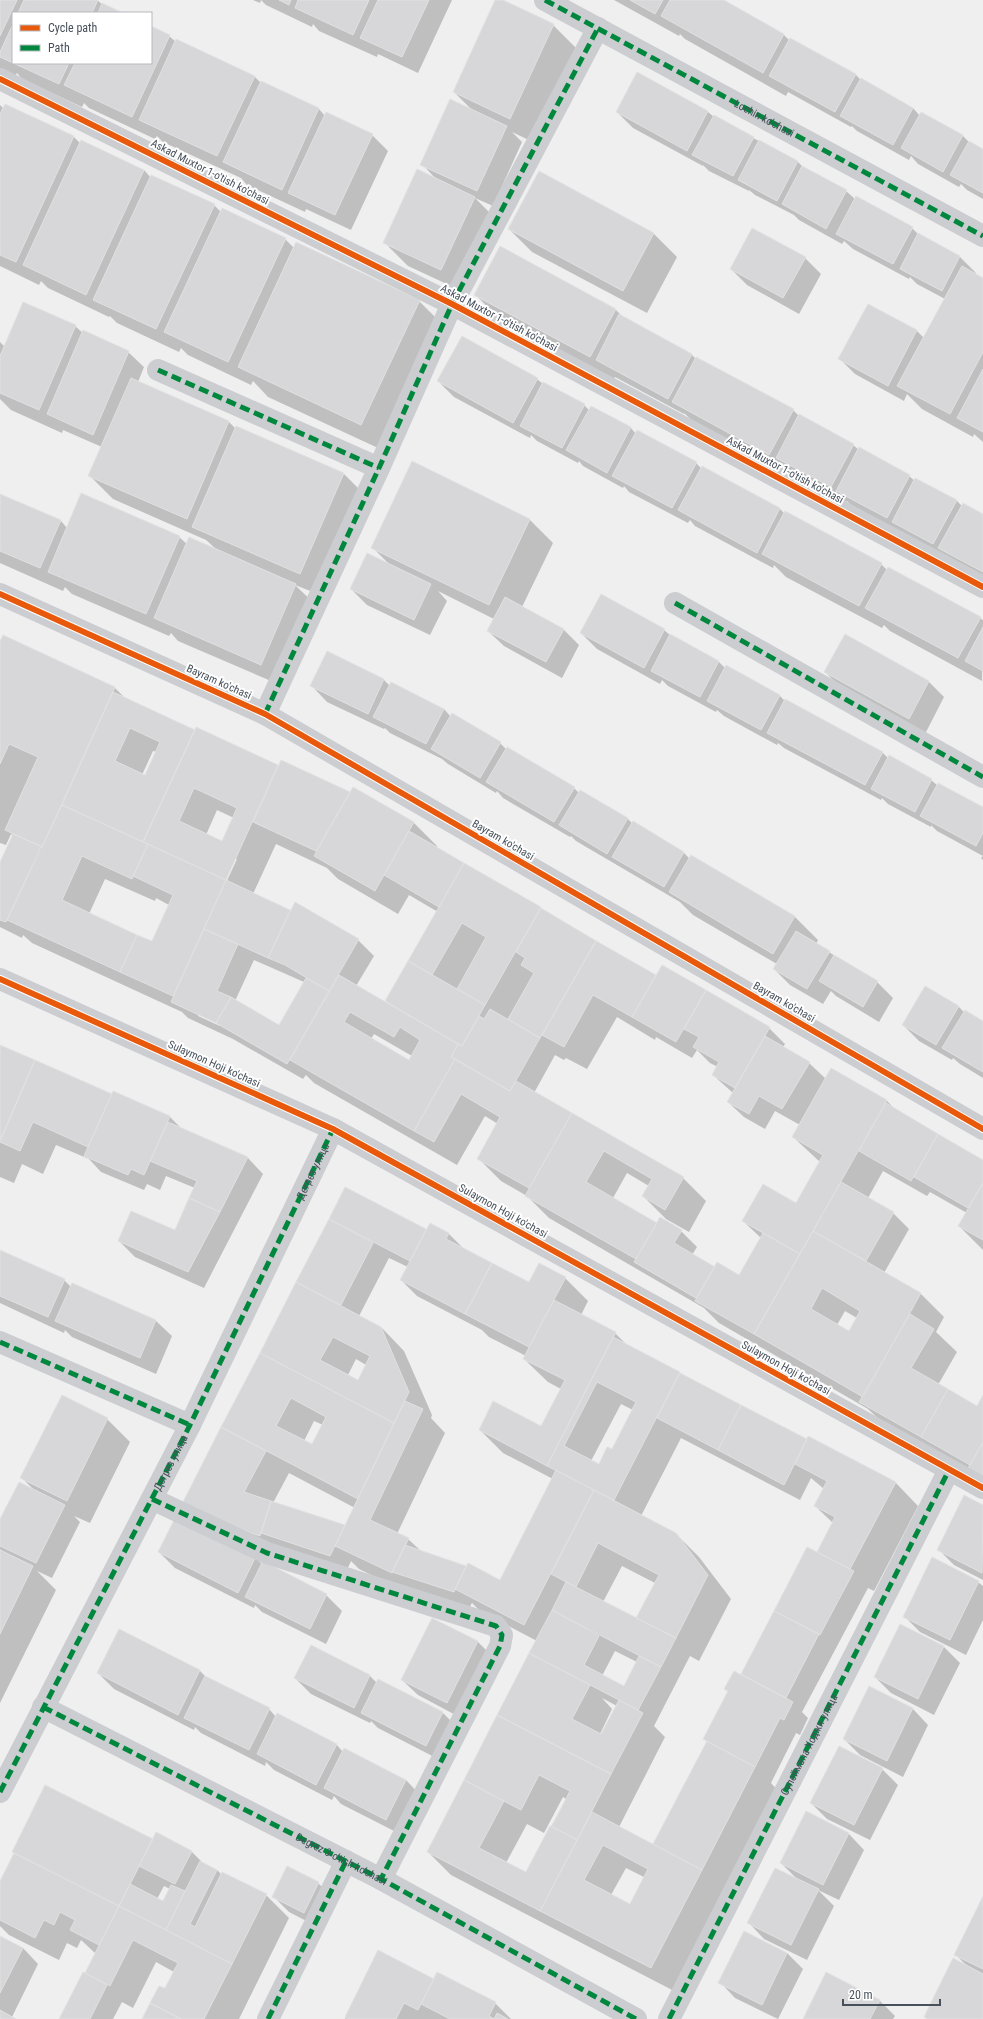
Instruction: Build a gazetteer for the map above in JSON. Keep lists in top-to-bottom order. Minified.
{"streets":{"street":["Lochin ko'chasi","Askad Muxtor 1-o'tish ko'chasi","Bayram ko'chasi","Sulaymon Hoji ko'chasi","Дегрез улица","Сулеймана Ходжи улица","Degrez 3-o'tish ko'chasi"]},"crossings":[["Sulaymon Hoji ko'chasi","Дегрез улица"],["Sulaymon Hoji ko'chasi","Сулеймана Ходжи улица"],["Дегрез улица","Degrez 3-o'tish ko'chasi"]],"legend":["Cycle path","Path"],"scale_bar":"20 m"}
